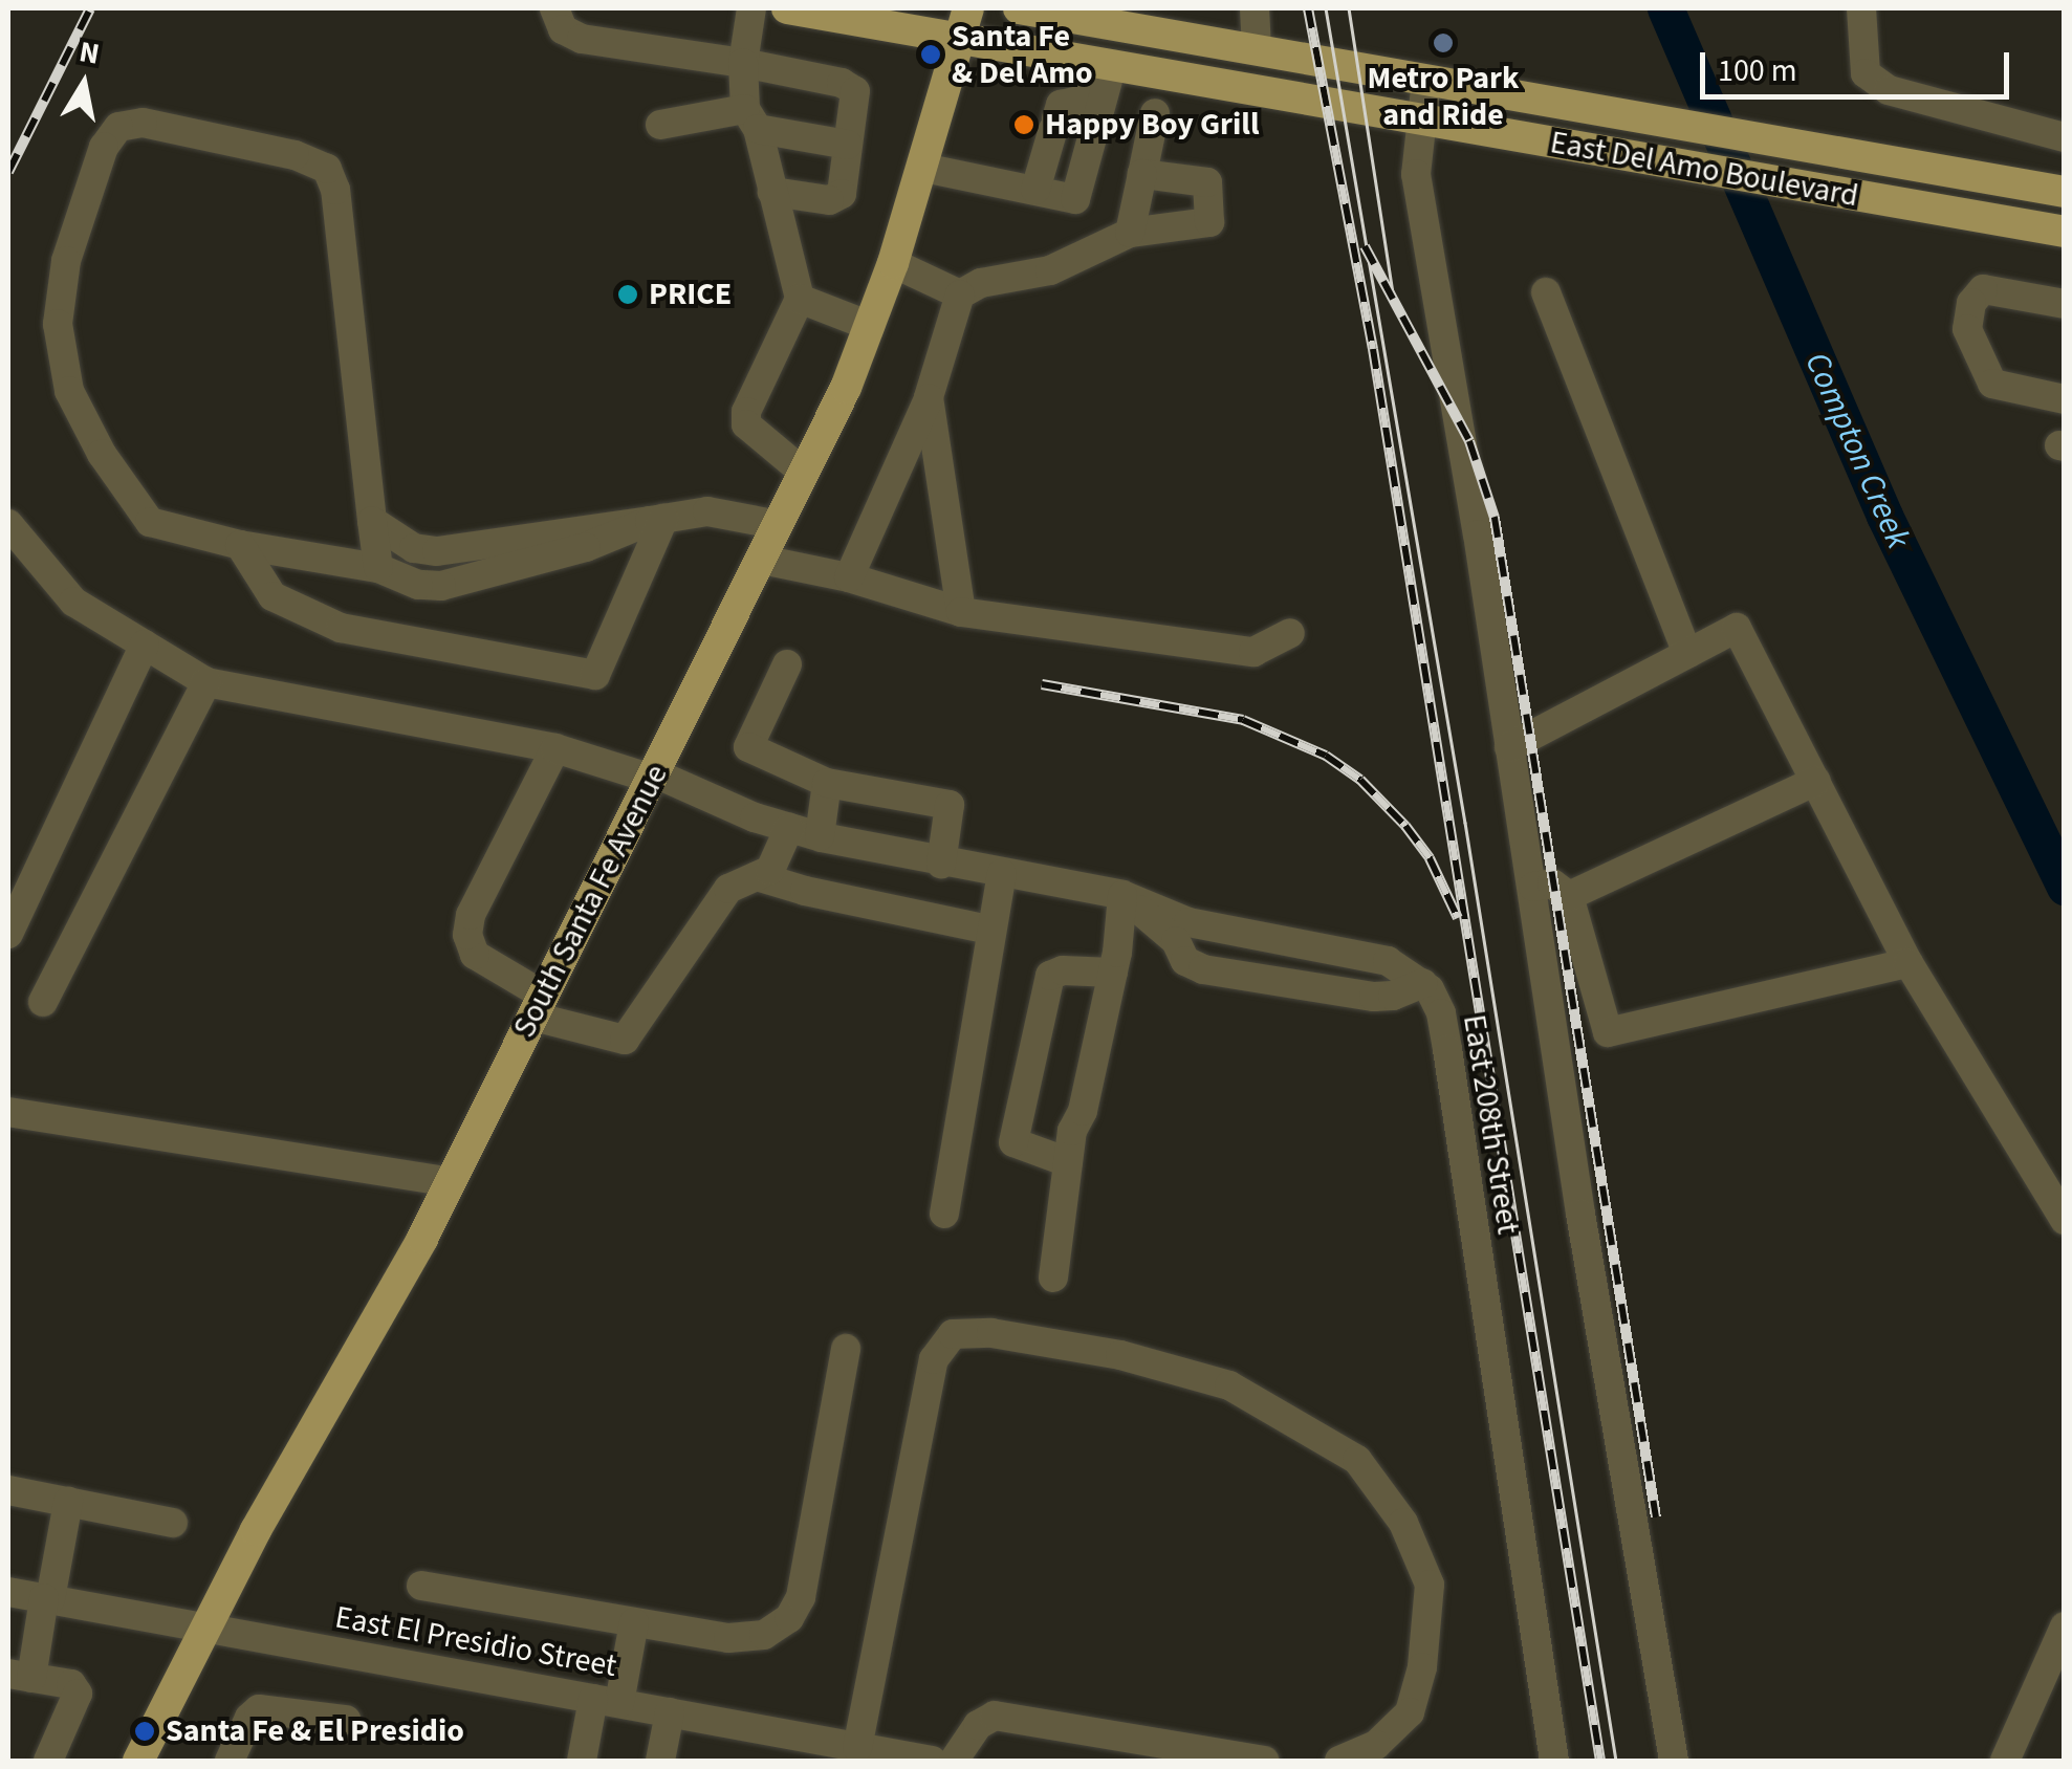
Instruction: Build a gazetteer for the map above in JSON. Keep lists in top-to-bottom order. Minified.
{"streets":{"main road":["East Del Amo Boulevard","South Santa Fe Avenue"],"street":["East 208th Street","East El Presidio Street"]},"crossings":[["East Del Amo Boulevard","South Santa Fe Avenue"],["South Santa Fe Avenue","East 208th Street"],["South Santa Fe Avenue","East El Presidio Street"]],"water":["Compton Creek"],"places":["Metro Park and Ride","Santa Fe & Del Amo","Happy Boy Grill","PRICE","Santa Fe & El Presidio"],"scale_bar":"100 m","north":"top"}
